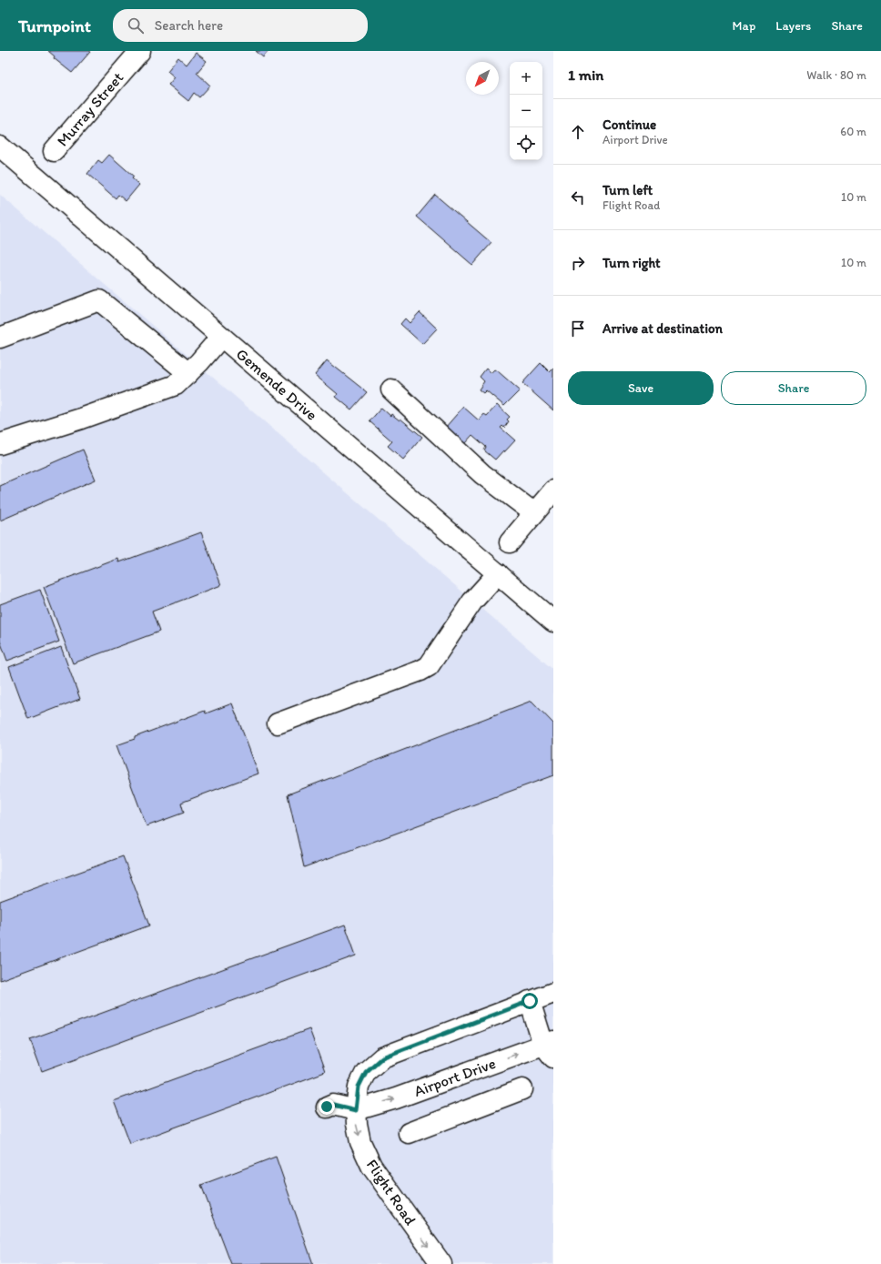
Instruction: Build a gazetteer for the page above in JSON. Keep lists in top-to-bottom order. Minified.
{"streets":{"street":["Murray Street","Gemende Drive","Airport Drive","Flight Road"]},"crossings":[["Airport Drive","Flight Road"]],"one_way":["Flight Road"],"north":"bottom left","page":{"header":"Turnpoint","search":"Search here","nav":["Map","Layers","Share"],"heading":["1 min","Walk · 80 m"],"map_buttons":["+","−"],"list":[["Continue","Airport Drive","60 m"],["Turn left","Flight Road","10 m"],["Turn right","10 m"],"Arrive at destination"],"buttons":["Save","Share"]}}
